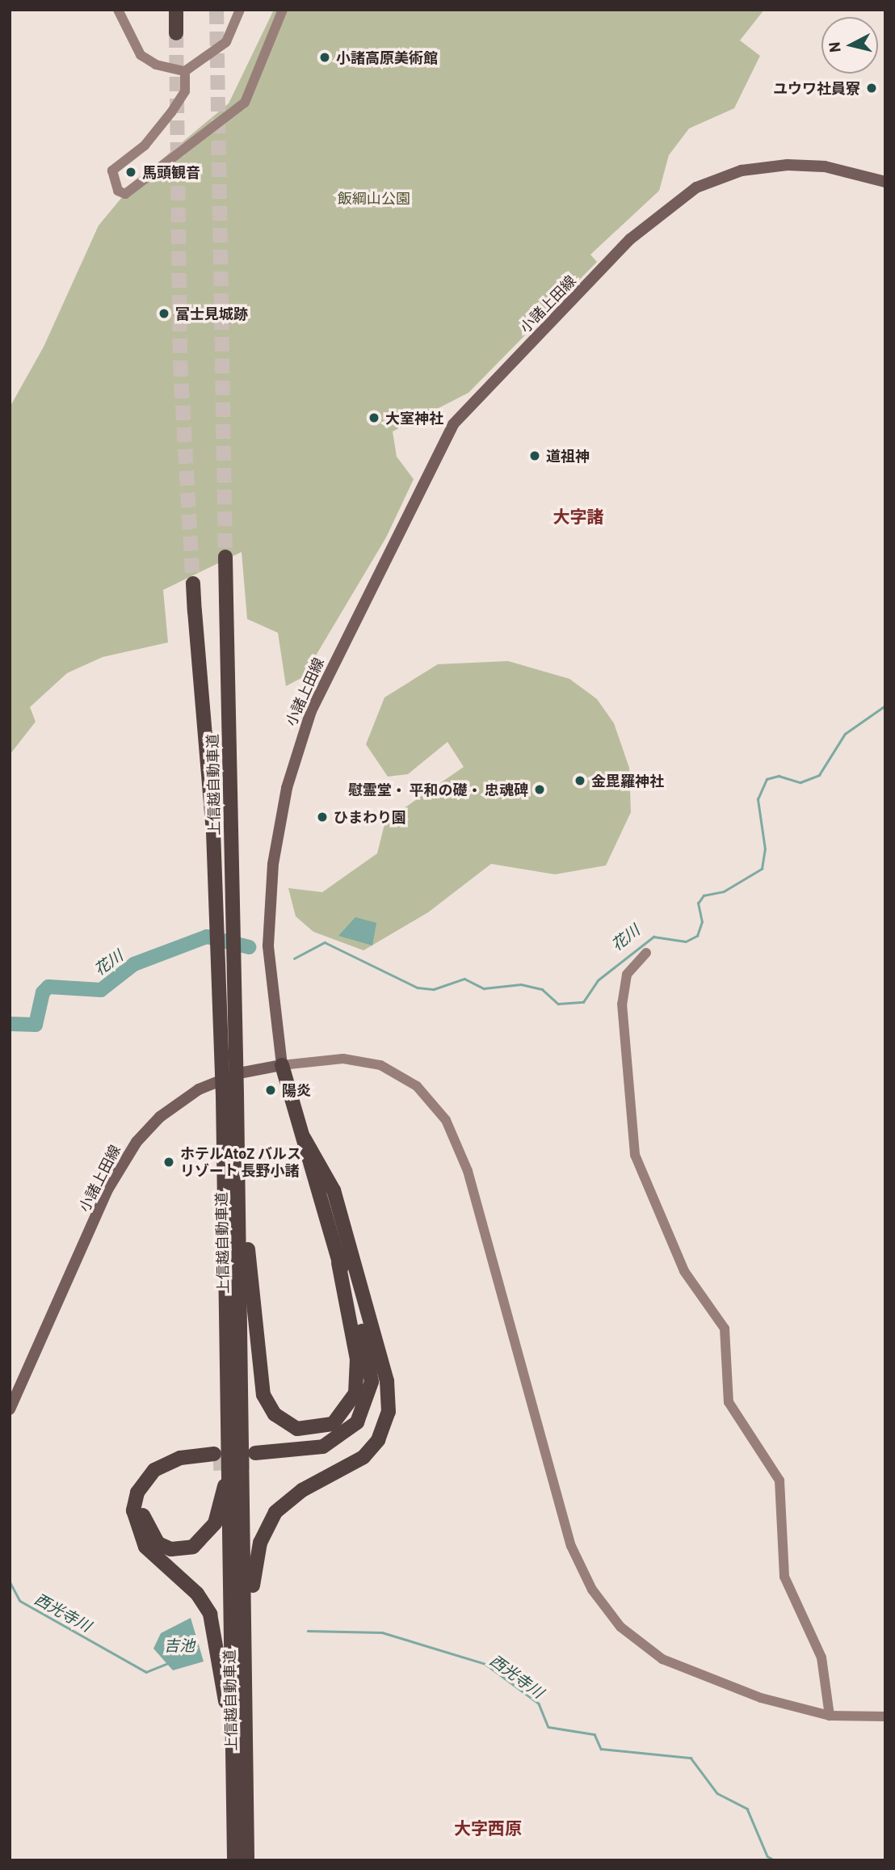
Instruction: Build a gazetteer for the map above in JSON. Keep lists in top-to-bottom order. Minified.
{"streets":{"highway":["上信越自動車道"],"main road":["小諸上田線"]},"districts":["大字諸","大字西原"],"water":["花川","西光寺川","吉池"],"parks":["飯綱山公園"],"places":["小諸高原美術館","ユウワ社員寮","馬頭観音","富士見城跡","大室神社","道祖神","金毘羅神社","慰霊堂・ 平和の礎・ 忠魂碑","ひまわり園","陽炎","ホテルAtoZ バルス リゾート 長野小諸"],"north":"left"}
